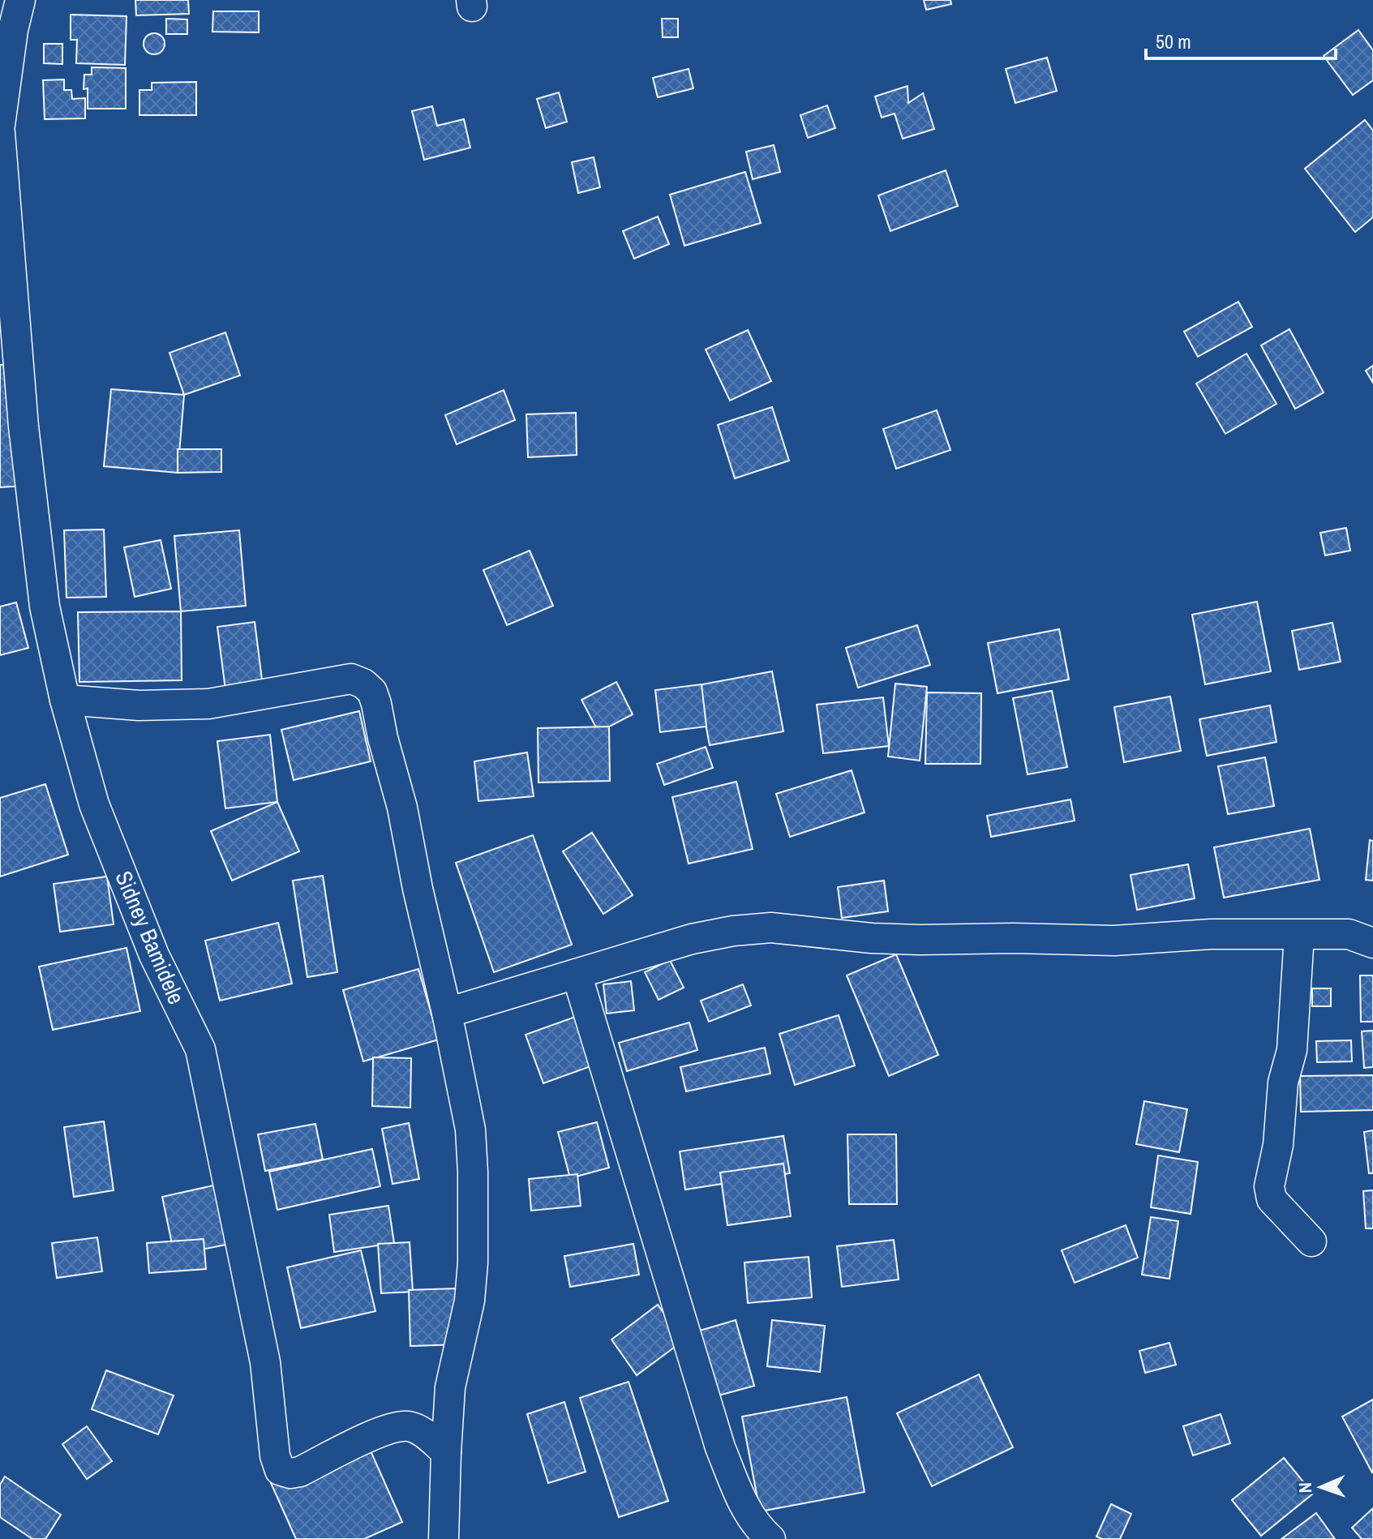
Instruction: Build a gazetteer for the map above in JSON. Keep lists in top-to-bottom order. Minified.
{"streets":{"street":["Sidney Bamidele"]},"scale_bar":"50 m","north":"left"}
